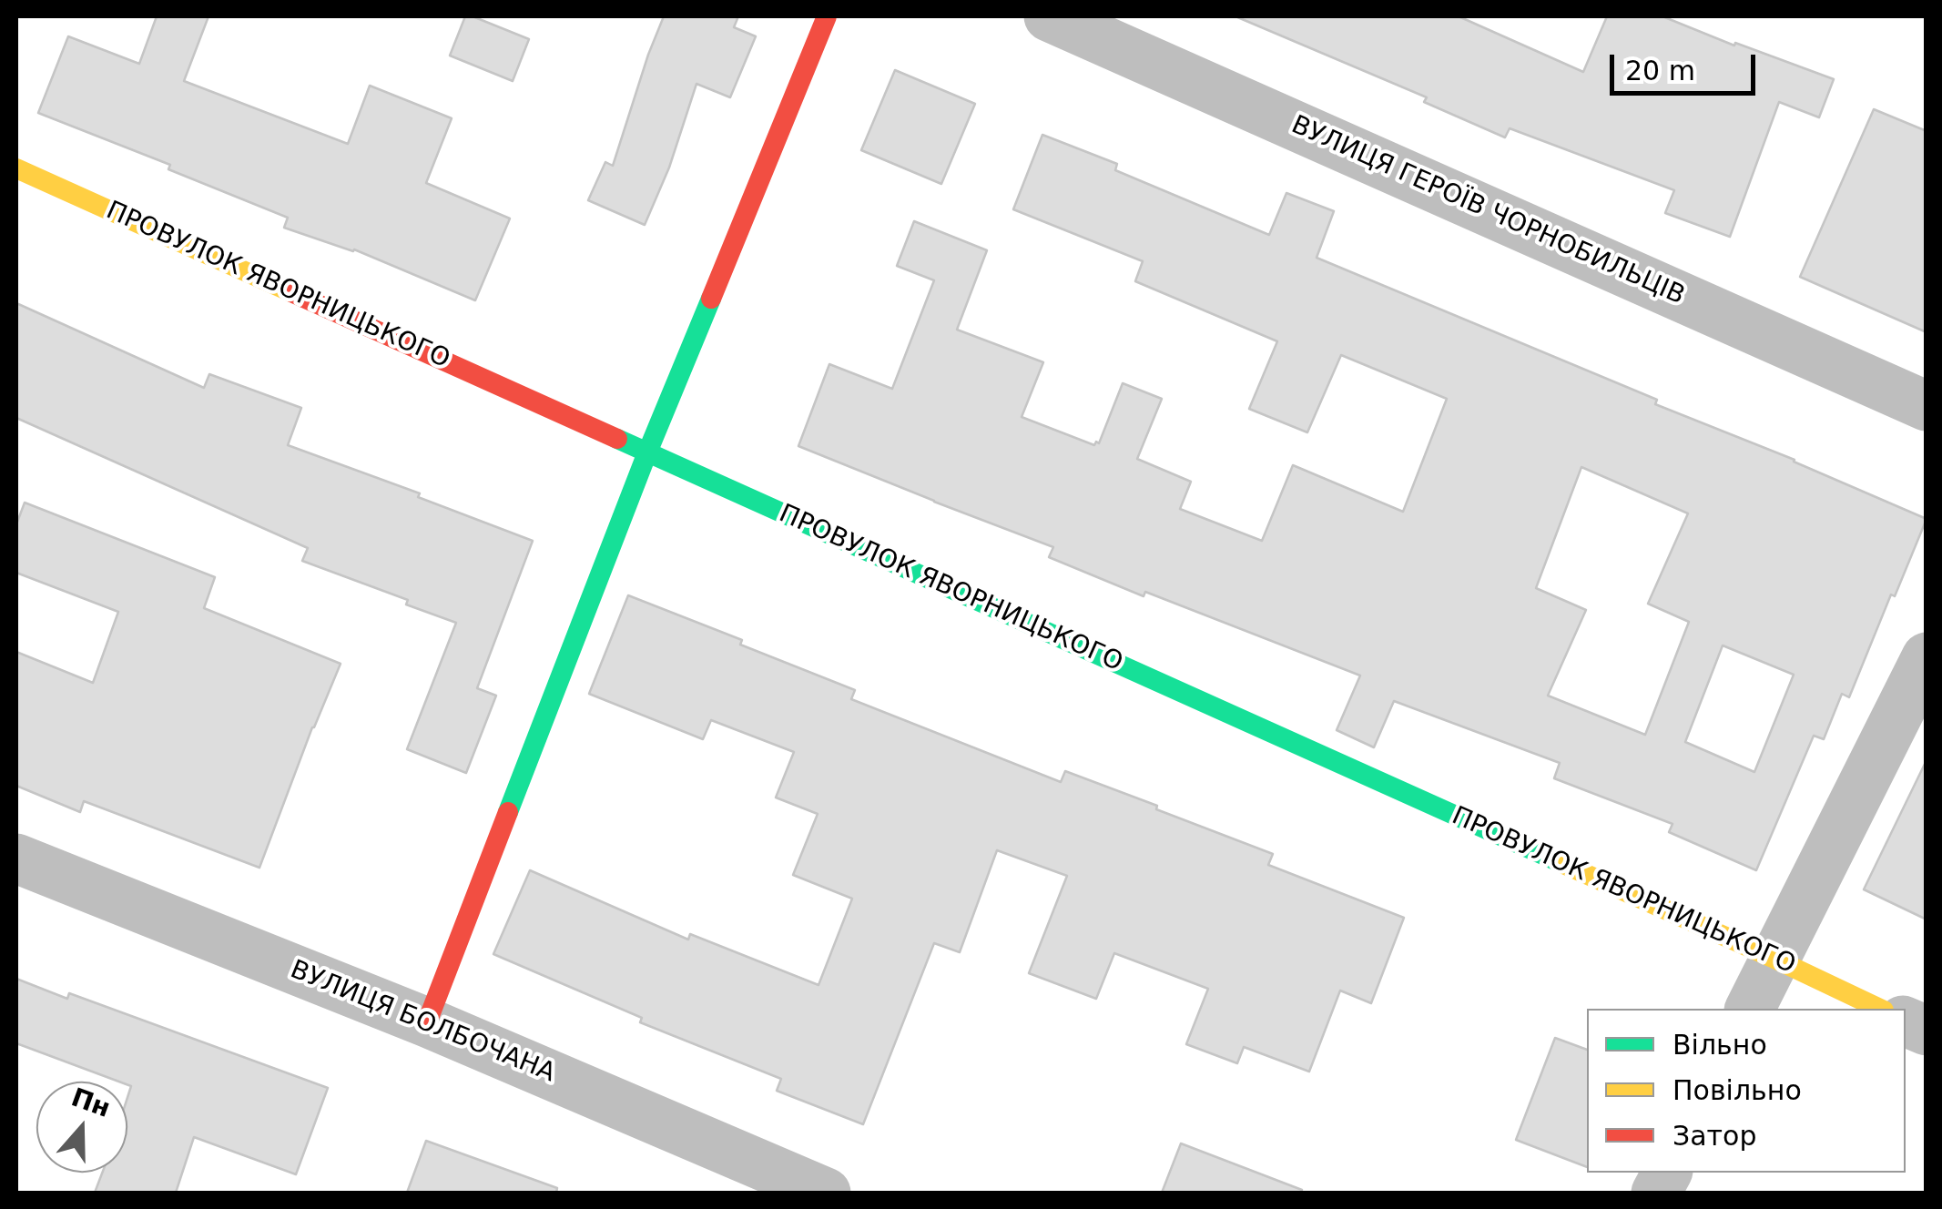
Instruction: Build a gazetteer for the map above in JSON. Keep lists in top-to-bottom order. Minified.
{"streets":{"street":["ВУЛИЦЯ ГЕРОЇВ ЧОРНОБИЛЬЦІВ","ПРОВУЛОК ЯВОРНИЦЬКОГО","ВУЛИЦЯ БОЛБОЧАНА"]},"legend":["Вільно","Повільно","Затор"],"scale_bar":"20 m","north":"top"}
